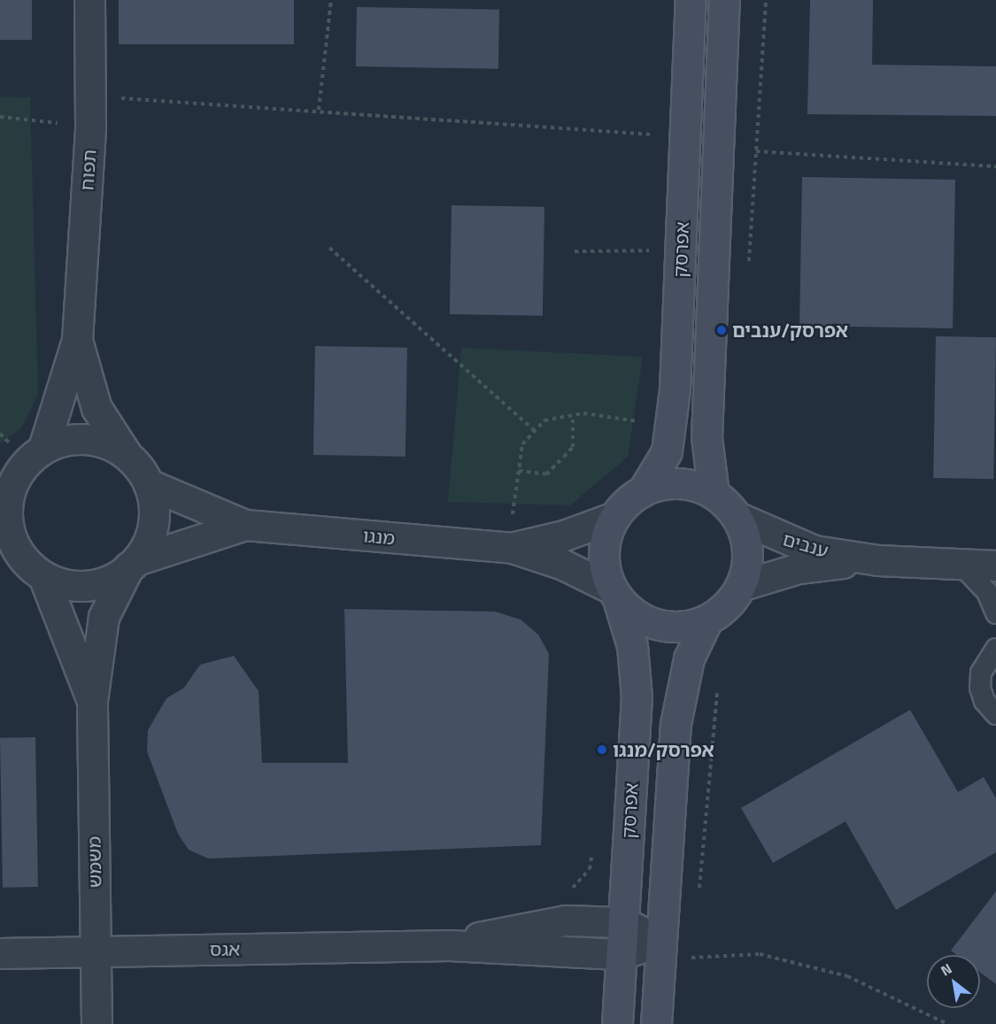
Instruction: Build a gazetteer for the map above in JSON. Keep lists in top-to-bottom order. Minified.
{"streets":{"street":["תפוח","אפרסק","מנגו","ענבים","משמש","אגס"]},"crossings":[["תפוח","מנגו"],["תפוח","משמש"],["אפרסק","מנגו"],["אפרסק","ענבים"],["אפרסק","אגס"],["מנגו","ענבים"],["מנגו","משמש"],["משמש","אגס"]],"places":["אפרסק/ענבים","אפרסק/מנגו"],"north":"top left"}
